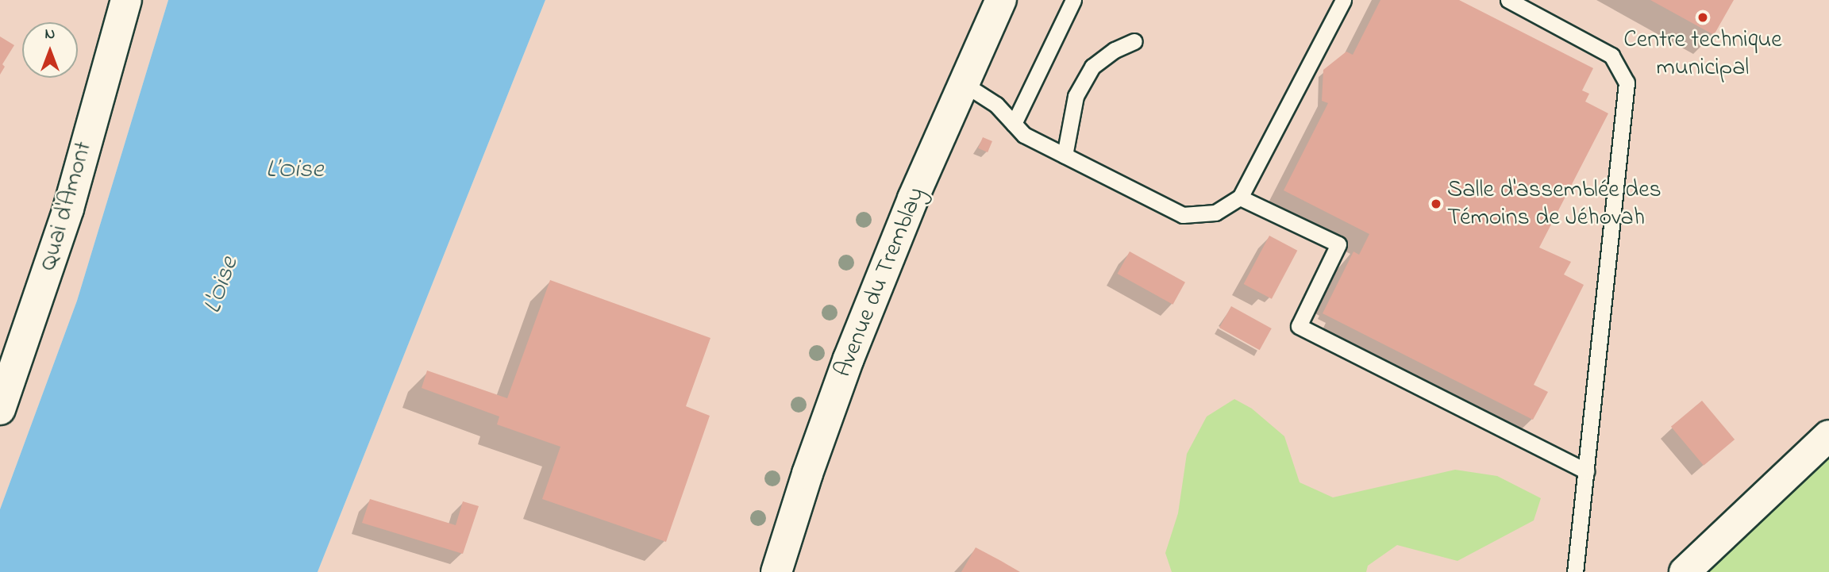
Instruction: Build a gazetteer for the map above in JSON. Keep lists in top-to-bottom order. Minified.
{"streets":{"street":["Quai d'Amont","Avenue du Tremblay"]},"water":["L’Oise","L'Oise"],"places":["Centre technique municipal","Salle d'assemblée des Témoins de Jéhovah"],"north":"top"}
